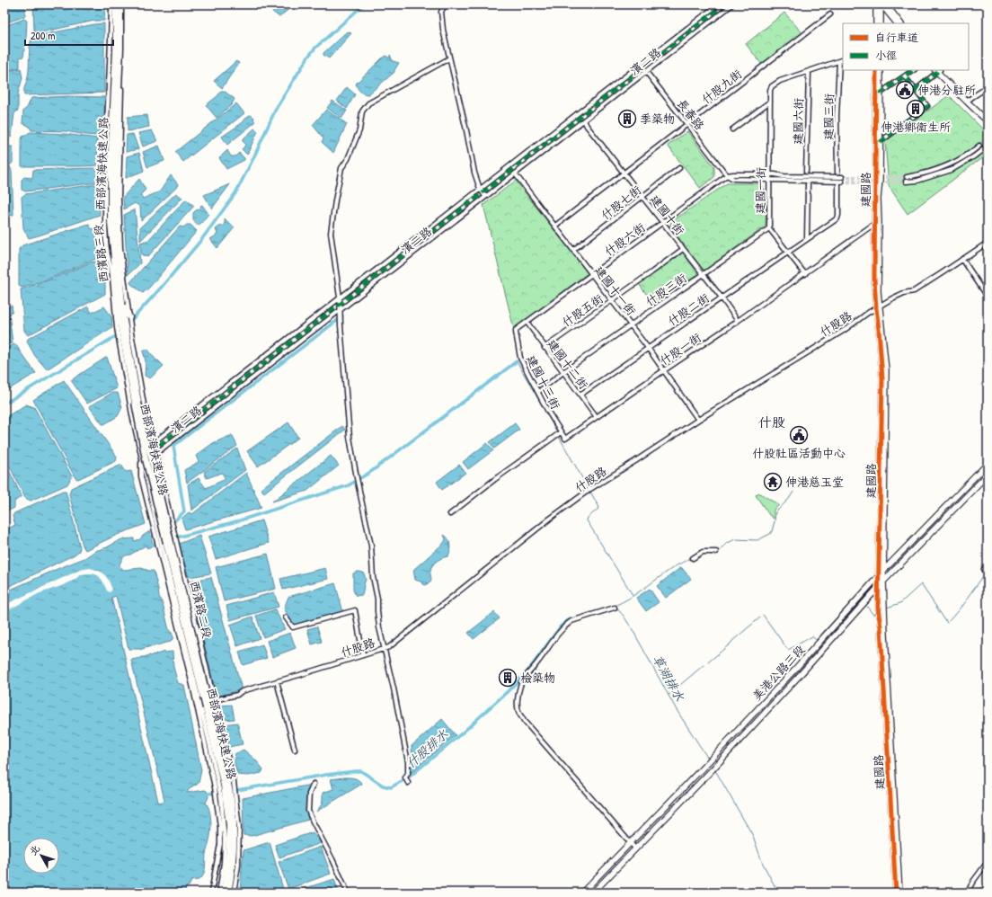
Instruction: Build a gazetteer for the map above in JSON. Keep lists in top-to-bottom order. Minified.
{"streets":{"highway":["西部濱海快速公路"],"main road":["建國路","美港公路三段"],"street":["濱二路","什股九街","長春路","建國三街","建國六街","建國一街","什股七街","建國十街","什股六街","西濱路三段","什股三街","建國十一街","什股二街","什股五街","什股路","什股一街","建國十二街","建國十三街","西濱路二段"]},"crossings":[["濱二路","長春路"],["濱二路","建國十街"],["濱二路","建國十一街"],["濱二路","西濱路二段"],["什股九街","長春路"],["什股九街","建國十街"],["什股九街","建國十一街"],["長春路","什股六街"],["建國三街","建國一街"],["建國六街","建國一街"],["西部濱海快速公路","西濱路三段"],["西部濱海快速公路","西濱路二段"],["建國路","什股路"],["建國路","美港公路三段"],["建國一街","什股三街"],["建國一街","什股二街"],["建國一街","什股一街"],["什股七街","建國十街"],["什股七街","建國十一街"],["建國十街","什股六街"],["建國十街","什股三街"],["建國十街","什股二街"],["建國十街","什股五街"],["建國十街","什股一街"],["什股六街","建國十一街"],["什股六街","建國十二街"],["什股六街","建國十三街"],["什股三街","建國十一街"],["什股三街","建國十二街"],["什股三街","建國十三街"],["建國十一街","什股二街"],["建國十一街","什股五街"],["建國十一街","什股路"],["建國十一街","什股一街"],["什股二街","建國十二街"],["什股五街","建國十二街"],["什股路","西濱路二段"],["什股一街","建國十二街"],["什股一街","建國十三街"]],"districts":["什股"],"water":["草湖排水","什股排水"],"places":{"public building":["伸港分駐所","什股社區活動中心"],"building":["伸港鄉衛生所","季築物","檢築物"],"temple":["伸港慈玉堂"]},"legend":["自行車道","小徑"],"scale_bar":"200 m","north":"top left"}
